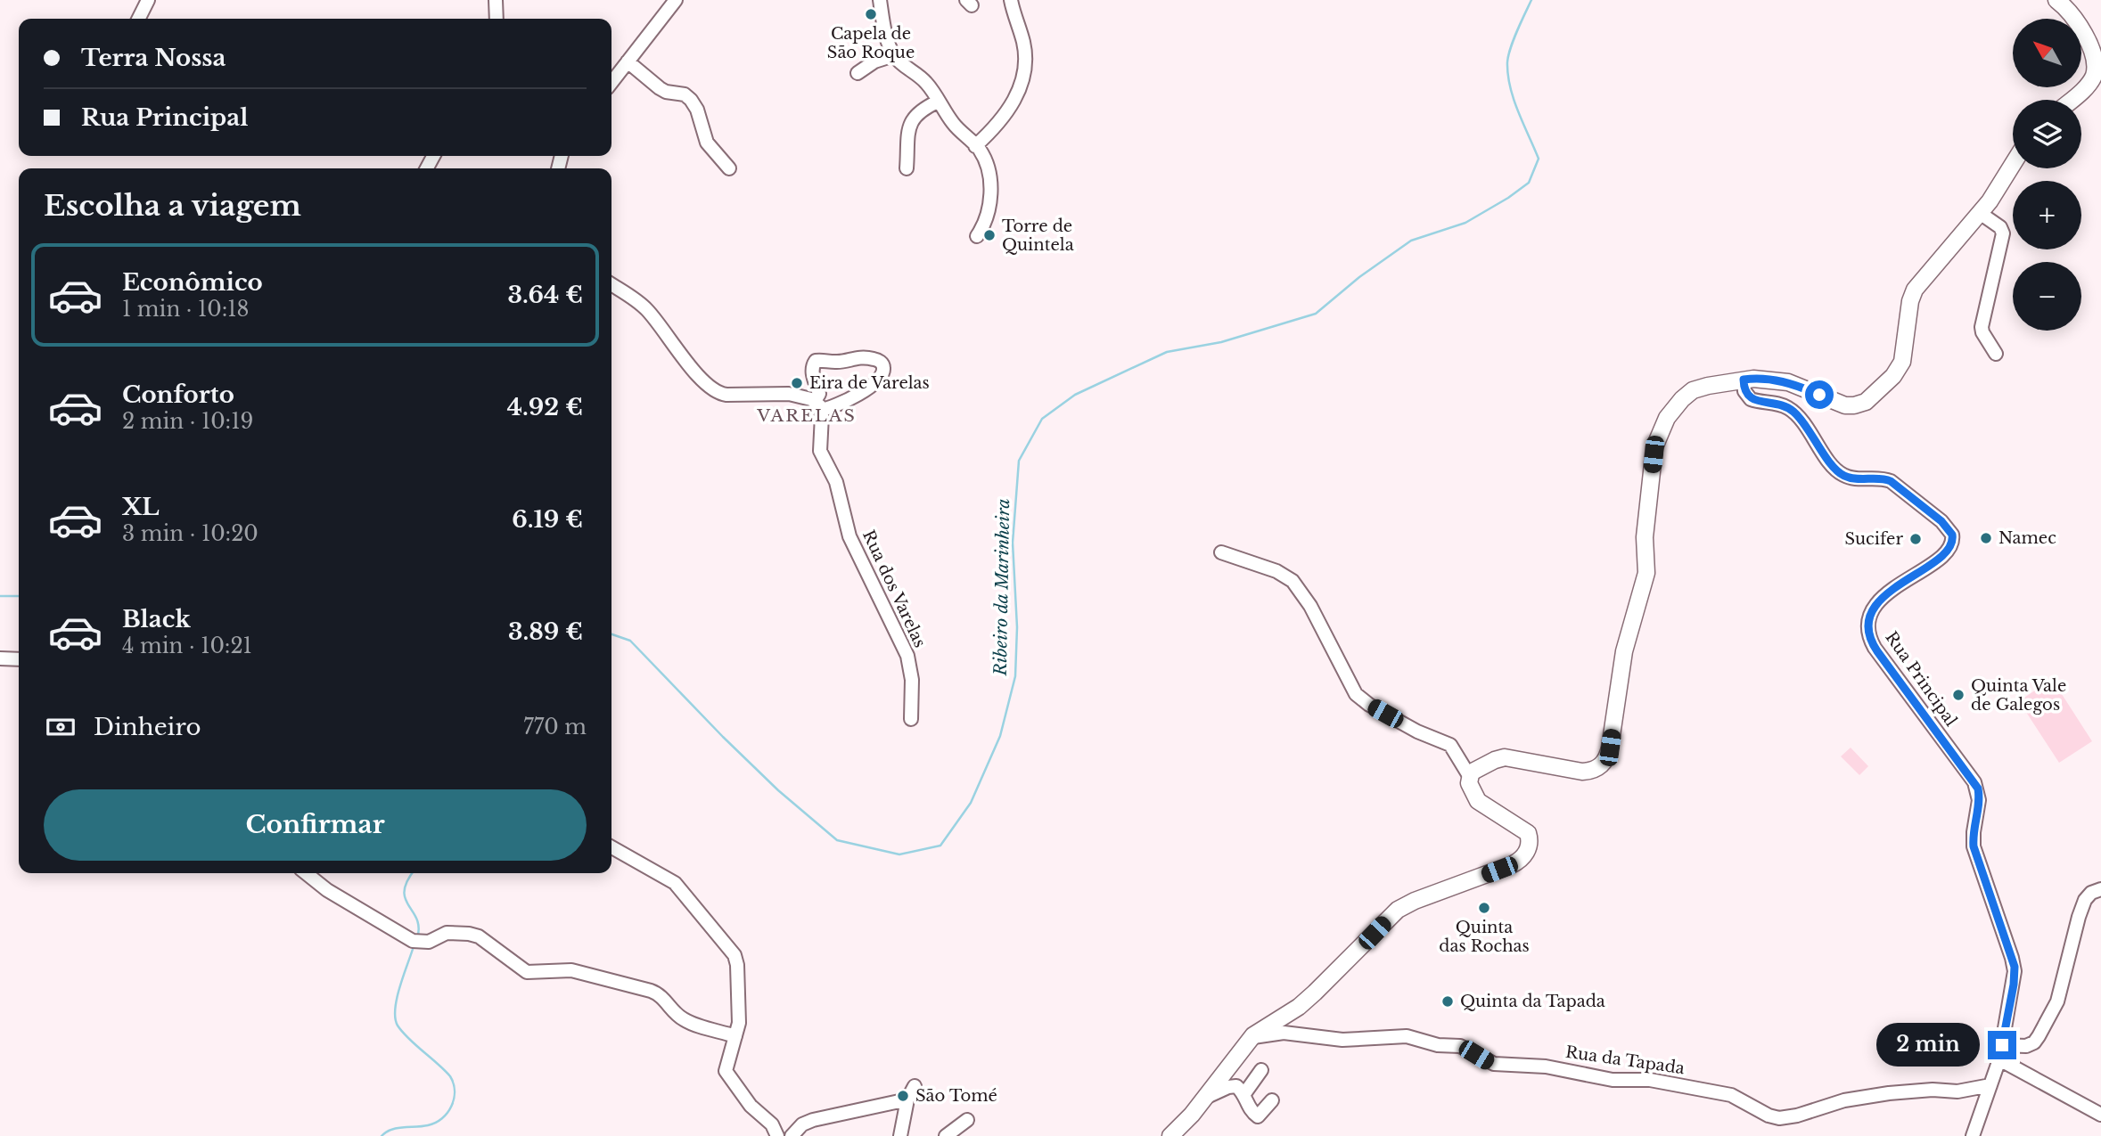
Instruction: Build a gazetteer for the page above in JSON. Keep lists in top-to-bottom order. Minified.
{"streets":{"street":["Rua dos Varelas","Rua Principal","Rua da Tapada"]},"crossings":[["Rua Principal","Rua da Tapada"]],"districts":["VARELAS"],"water":["Ribeiro da Marinheira"],"places":["Capela de São Roque","Torre de Quintela","Eira de Varelas","Namec","Sucifer","Quinta Vale de Galegos","Quinta das Rochas","Quinta da Tapada","São Tomé"],"north":"top left","page":{"map_buttons":["+","−"],"banner":["Terra Nossa","Rua Principal"],"heading":"Escolha a viagem","list":[{"name":"Econômico","note":"1 min · 10:18","value":"3.64 €"},{"name":"Conforto","note":"2 min · 10:19","value":"4.92 €"},{"name":"XL","note":"3 min · 10:20","value":"6.19 €"},{"name":"Black","note":"4 min · 10:21","value":"3.89 €"}],"pay":["Dinheiro","770 m"],"buttons":"Confirmar","bubble":"2 min"}}
